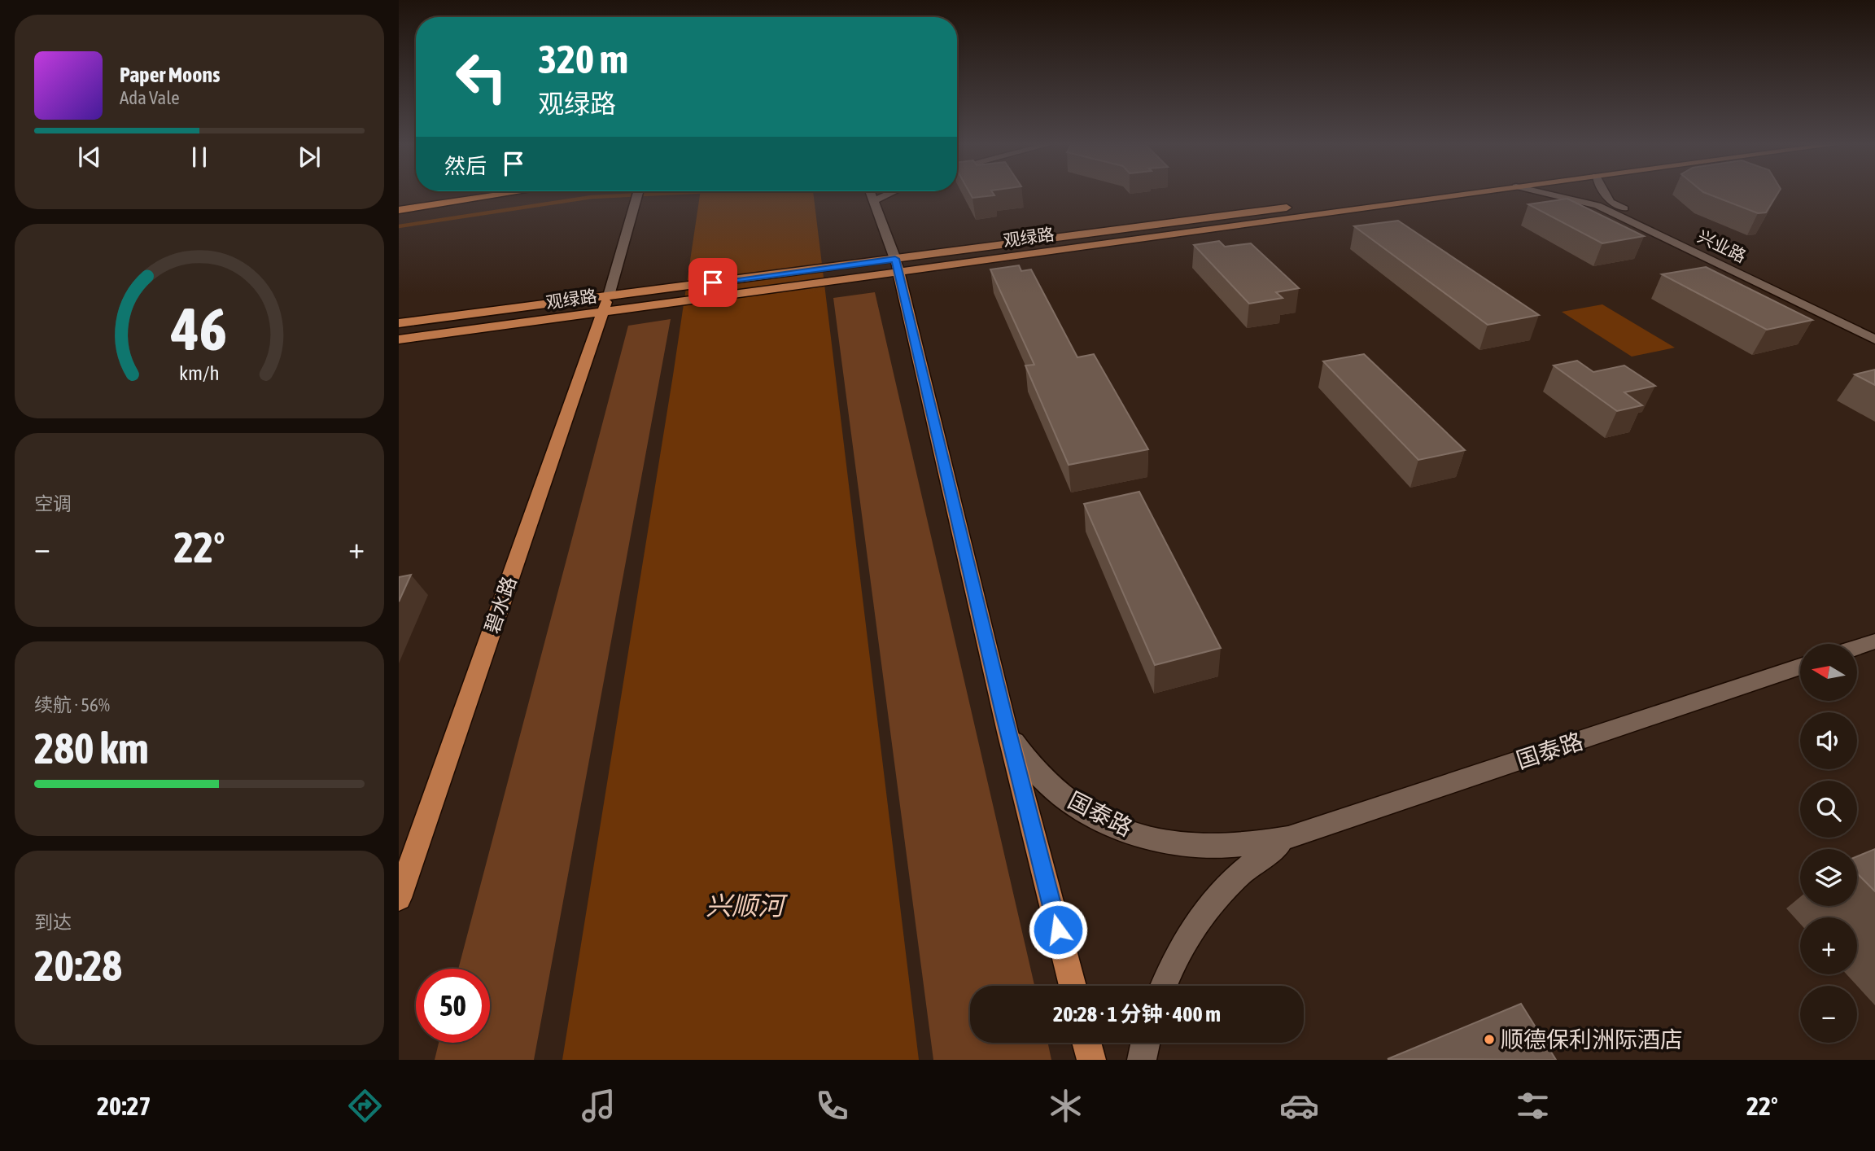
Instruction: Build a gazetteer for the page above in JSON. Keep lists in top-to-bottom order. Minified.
{"streets":{"main road":["观绿路","碧水路"],"street":["兴业路","国泰路"]},"crossings":[["观绿路","碧水路"]],"water":["兴顺河"],"places":["顺德保利洲际酒店"],"north":"left","page":{"turn":["320 m","观绿路"],"song":["Paper Moons","Ada Vale"],"then":"然后","tile":["空调",["续航 · 56%","280 km"],["到达","20:28"]],"heat":["−","22°","+"],"map_buttons":["+","−"],"limit":"50","trip":"20:28 · 1 分钟 · 400 m","tabs":["20:27","22°"],"gauge":["46","km/h"]}}
